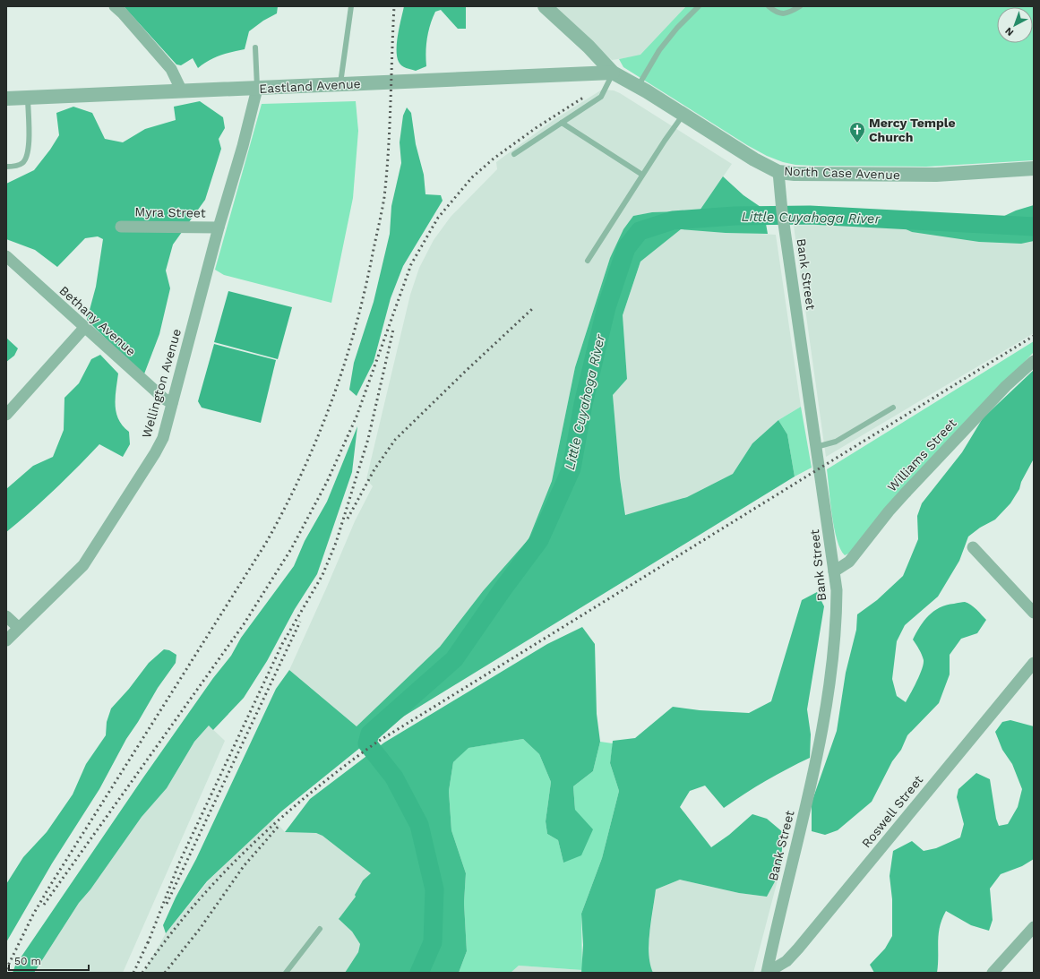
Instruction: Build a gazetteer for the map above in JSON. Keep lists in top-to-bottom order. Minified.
{"streets":{"street":["Eastland Avenue","North Case Avenue","Myra Street","Bank Street","Bethany Avenue","Wellington Avenue","Williams Street","Roswell Street"]},"crossings":[["Eastland Avenue","North Case Avenue"],["Eastland Avenue","Wellington Avenue"],["North Case Avenue","Bank Street"],["Myra Street","Wellington Avenue"],["Bank Street","Williams Street"],["Bank Street","Roswell Street"],["Bethany Avenue","Wellington Avenue"]],"water":["Little Cuyahoga River"],"places":{"church":["Mercy Temple Church"]},"scale_bar":"50 m","north":"bottom left"}
